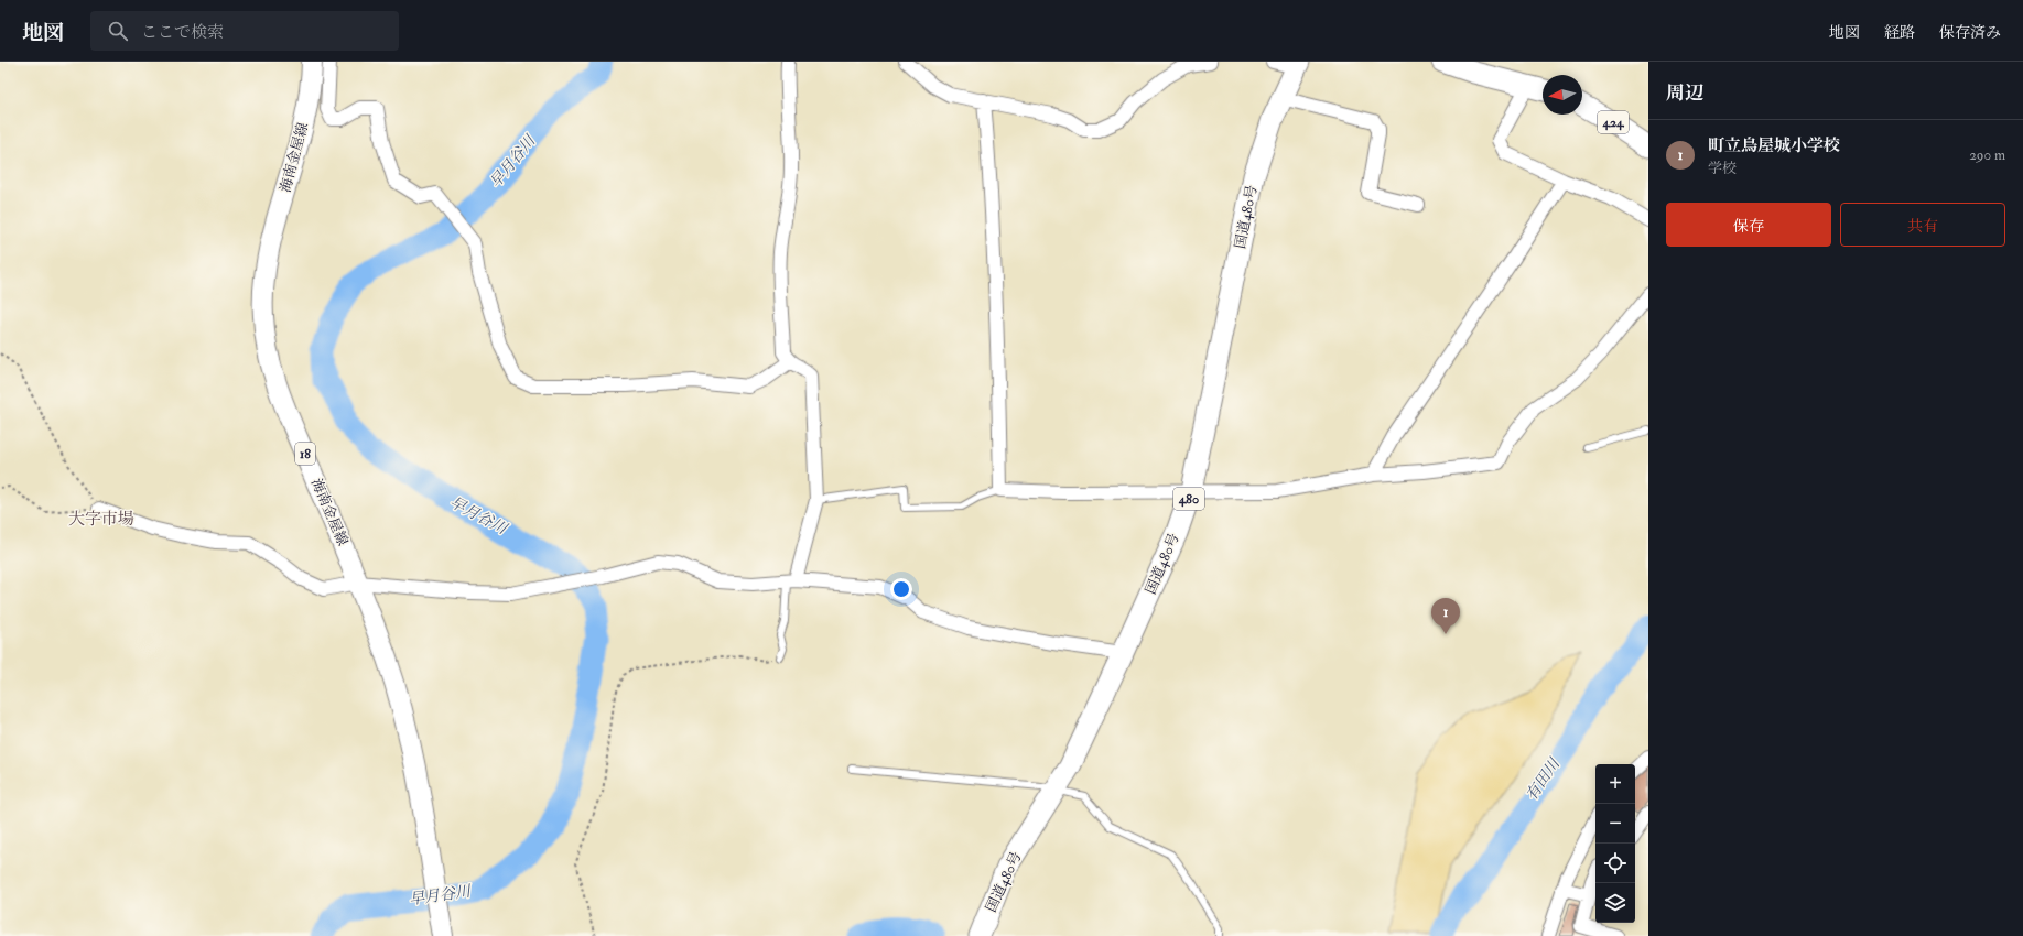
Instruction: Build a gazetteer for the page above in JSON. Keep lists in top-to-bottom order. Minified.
{"streets":{"highway":["424","国道480号","480"],"main road":["海南金屋線","18"]},"districts":["大字市場"],"water":["早月谷川","有田川"],"north":"left","page":{"header":"地図","search":"ここで検索","nav":["地図","経路","保存済み"],"heading":"周辺","list":[{"mark":"1","name":"町立鳥屋城小学校","note":"学校","value":"290 m"}],"buttons":["保存","共有"],"pins":"1","map_buttons":["+","−"]}}
